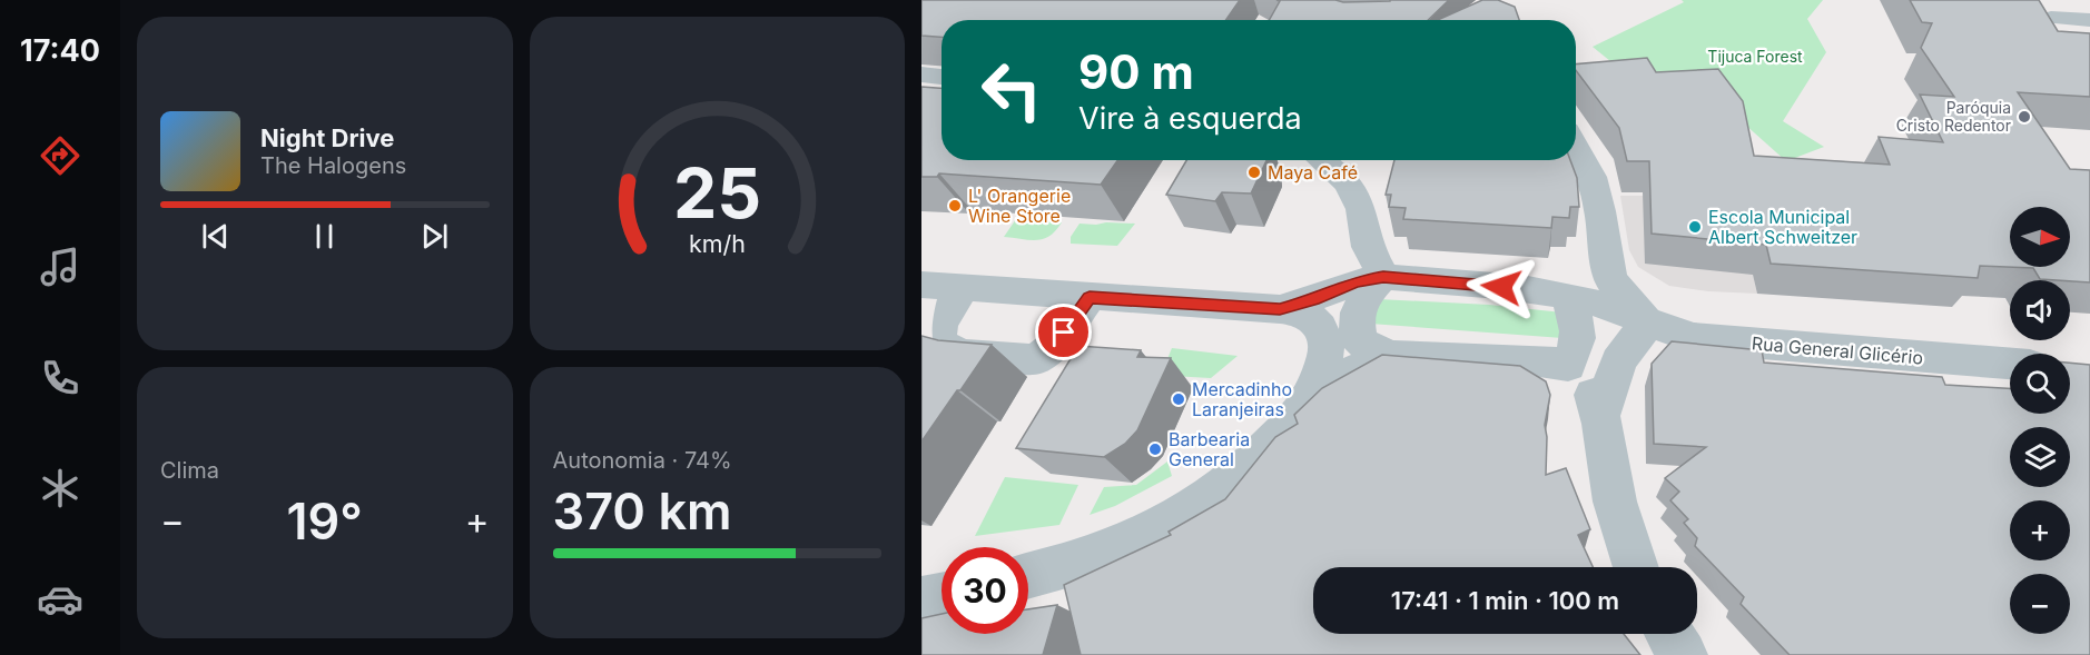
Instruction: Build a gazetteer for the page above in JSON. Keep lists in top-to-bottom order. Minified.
{"streets":{"street":["Rua General Glicério"]},"parks":["Tijuca Forest"],"places":["Paróquia Cristo Redentor","Maya Café","L' Orangerie Wine Store","Escola Municipal Albert Schweitzer","Mercadinho Laranjeiras","Barbearia General"],"north":"right","page":{"tabs":"17:40","turn":["90 m","Vire à esquerda"],"song":["Night Drive","The Halogens"],"map_buttons":["+","−"],"tile":["Clima",["Autonomia · 74%","370 km"]],"heat":["−","19°","+"],"limit":"30","trip":"17:41 · 1 min · 100 m","gauge":["25","km/h"]}}
